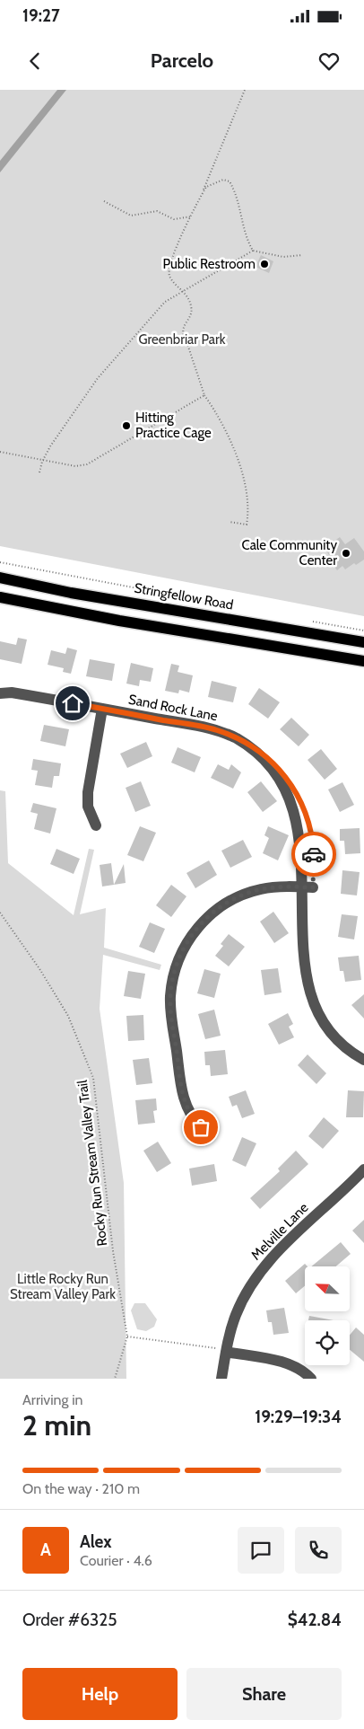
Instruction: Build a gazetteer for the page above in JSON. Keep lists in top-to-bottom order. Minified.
{"streets":{"main road":["Stringfellow Road"],"street":["Sand Rock Lane","Melville Lane"],"path":["Rocky Run Stream Valley Trail"]},"parks":["Greenbriar Park","Little Rocky Run Stream Valley Park"],"places":["Public Restroom","Hitting Practice Cage","Cale Community Center"],"north":"top left","page":{"status":"19:27","header":"Parcelo","heading":["2 min","Arriving in","19:29–19:34"],"panel":["Alex","Courier · 4.6","Order #6325","$42.84"],"bar":"On the way · 210 m","round":"A","buttons":["Help","Share"]}}
